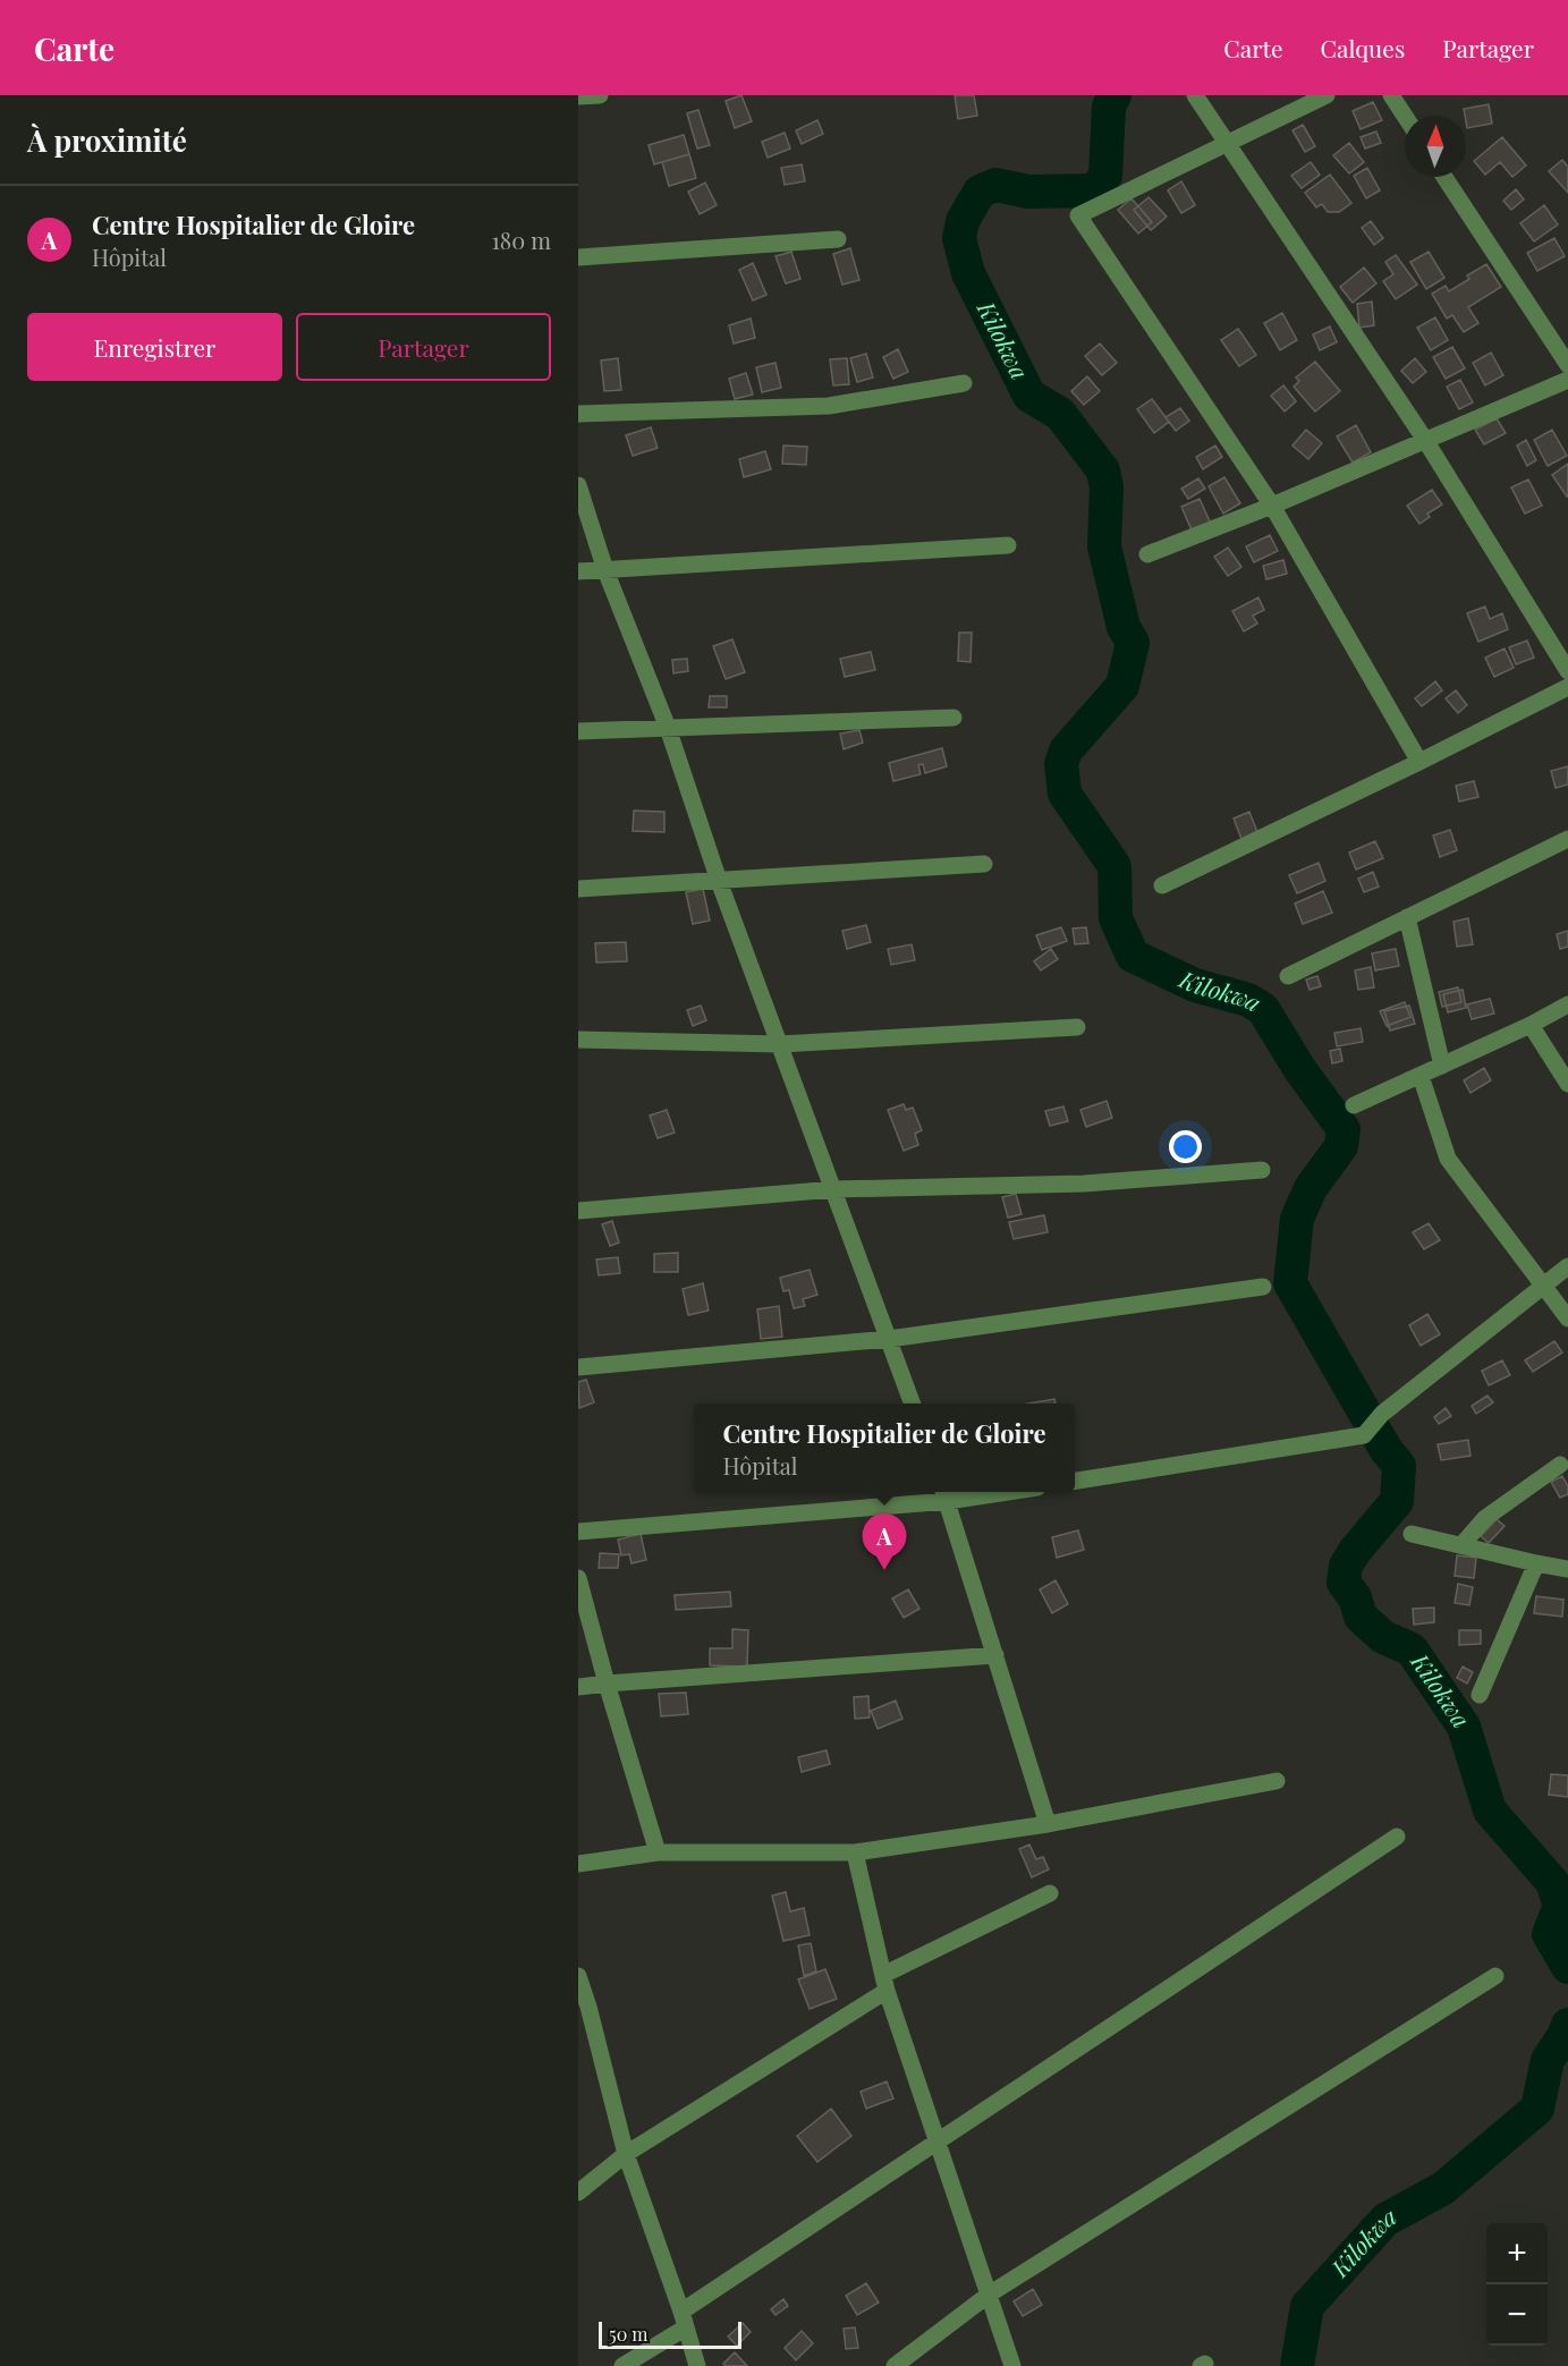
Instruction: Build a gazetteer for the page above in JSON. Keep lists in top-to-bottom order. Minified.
{"water":["Kilokwa"],"scale_bar":"50 m","north":"top","page":{"header":"Carte","nav":["Carte","Calques","Partager"],"heading":"À proximité","list":[{"mark":"A","name":"Centre Hospitalier de Gloire","note":"Hôpital","value":"180 m"}],"buttons":["Enregistrer","Partager"],"popup":["Centre Hospitalier de Gloire","Hôpital"],"pins":"A","map_buttons":["+","−"],"scale":"50 m"}}
